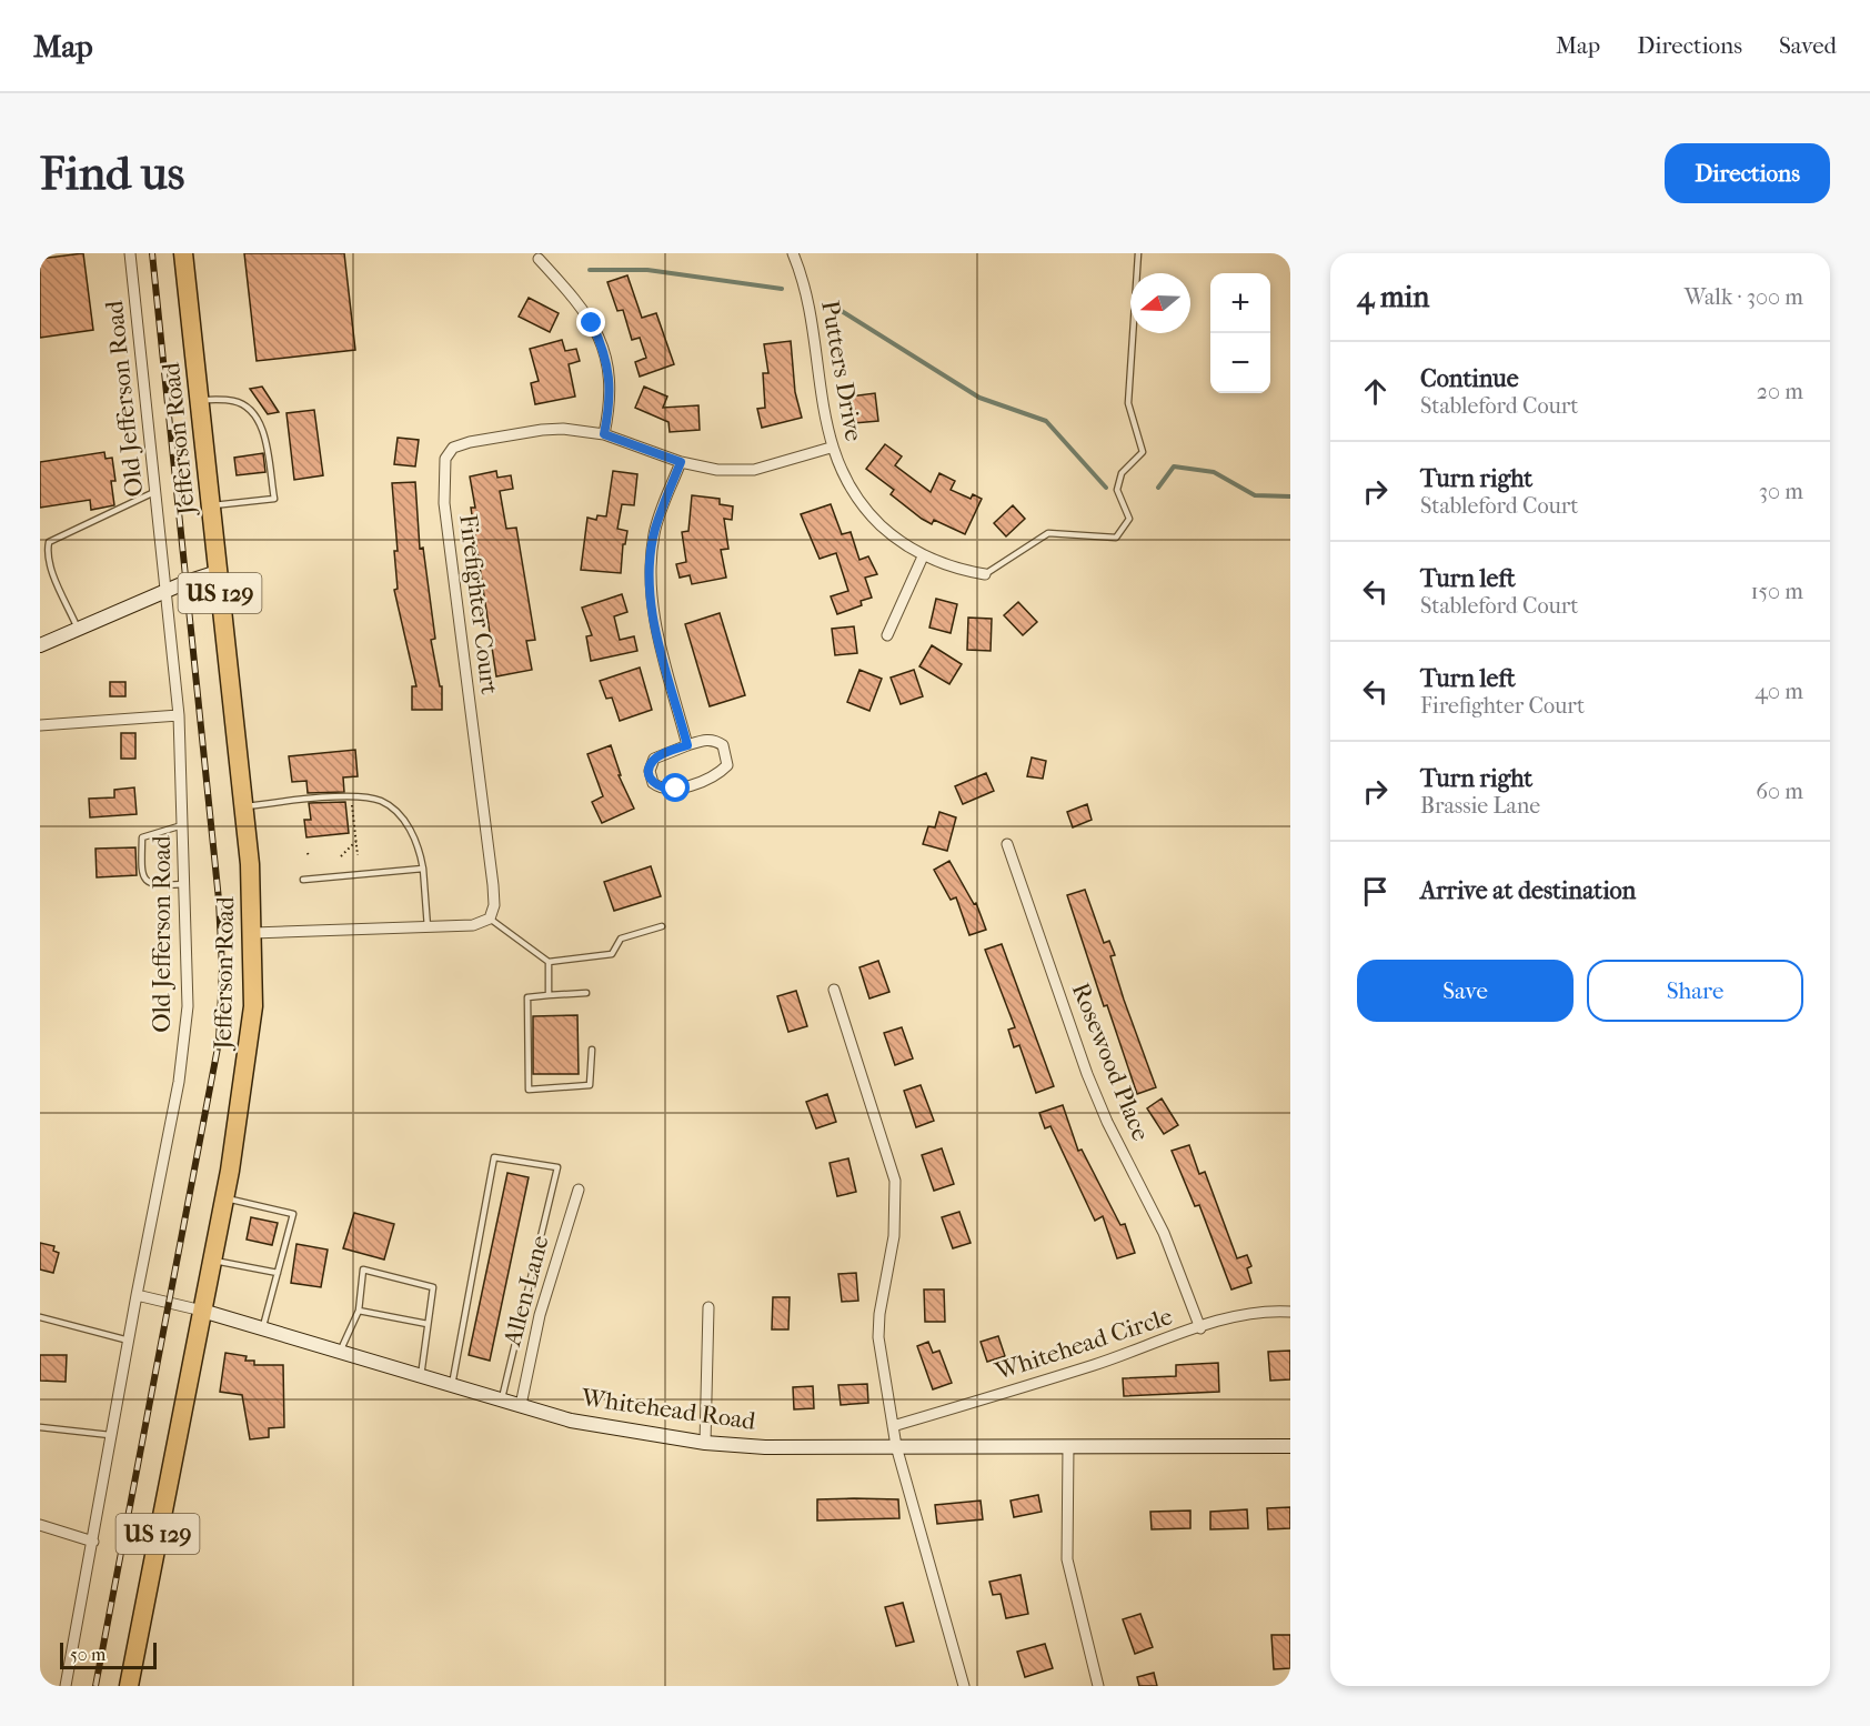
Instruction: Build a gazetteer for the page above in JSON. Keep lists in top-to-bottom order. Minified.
{"streets":{"highway":["Jefferson Road","US 129"],"main road":["Whitehead Road"],"street":["Putters Drive","Old Jefferson Road","Firefighter Court","Rosewood Place","Allen Lane","Whitehead Circle"]},"crossings":[["Putters Drive","Firefighter Court"],["Old Jefferson Road","Whitehead Road"],["Jefferson Road","Whitehead Road"],["Rosewood Place","Whitehead Circle"],["Allen Lane","Whitehead Road"]],"scale_bar":"50 m","north":"left","page":{"header":"Map","nav":["Map","Directions","Saved"],"buttons":["Directions",["Save","Share"]],"title":"Find us","heading":["4 min","Walk · 300 m"],"map_buttons":["+","−"],"list":[["Continue","Stableford Court","20 m"],["Turn right","Stableford Court","30 m"],["Turn left","Stableford Court","150 m"],["Turn left","Firefighter Court","40 m"],["Turn right","Brassie Lane","60 m"],"Arrive at destination"],"scale":"50 m"}}
